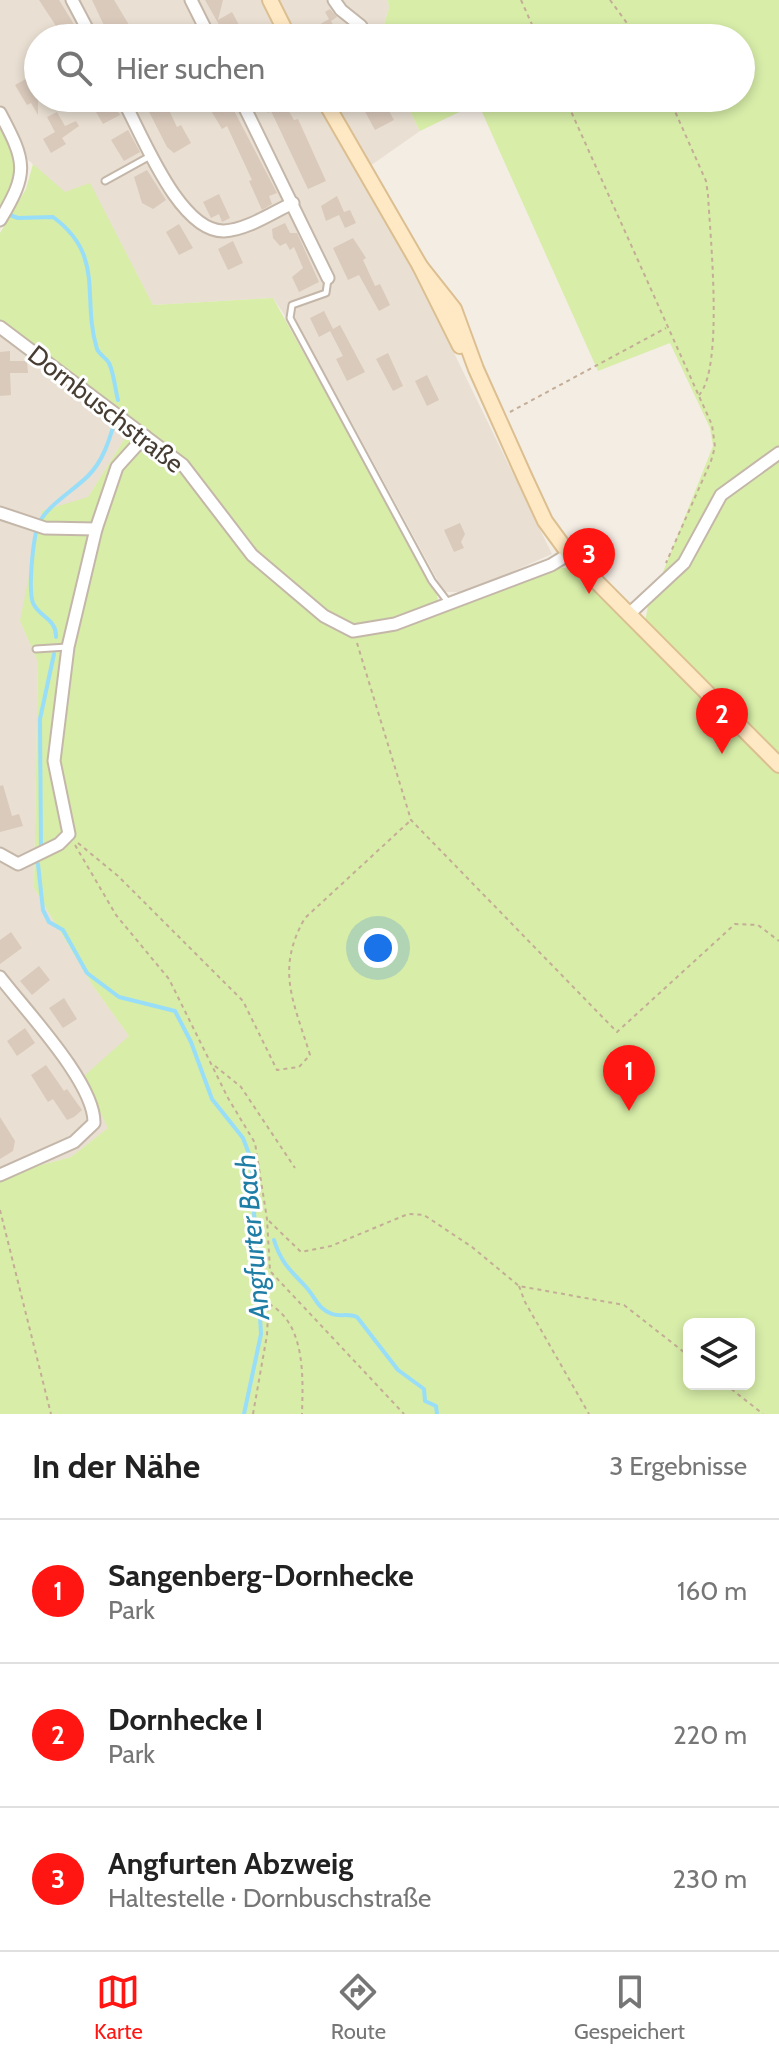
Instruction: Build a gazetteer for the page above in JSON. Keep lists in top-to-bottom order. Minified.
{"streets":{"street":["Dornbuschstraße"]},"water":["Angfurter Bach"],"page":{"search":"Hier suchen","pins":["3","2","1"],"heading":["In der Nähe","3 Ergebnisse"],"list":[{"mark":"1","name":"Sangenberg-Dornhecke","note":"Park","value":"160 m"},{"mark":"2","name":"Dornhecke I","note":"Park","value":"220 m"},{"mark":"3","name":"Angfurten Abzweig","note":"Haltestelle · Dornbuschstraße","value":"230 m"}],"nav":["Karte","Route","Gespeichert"]}}
